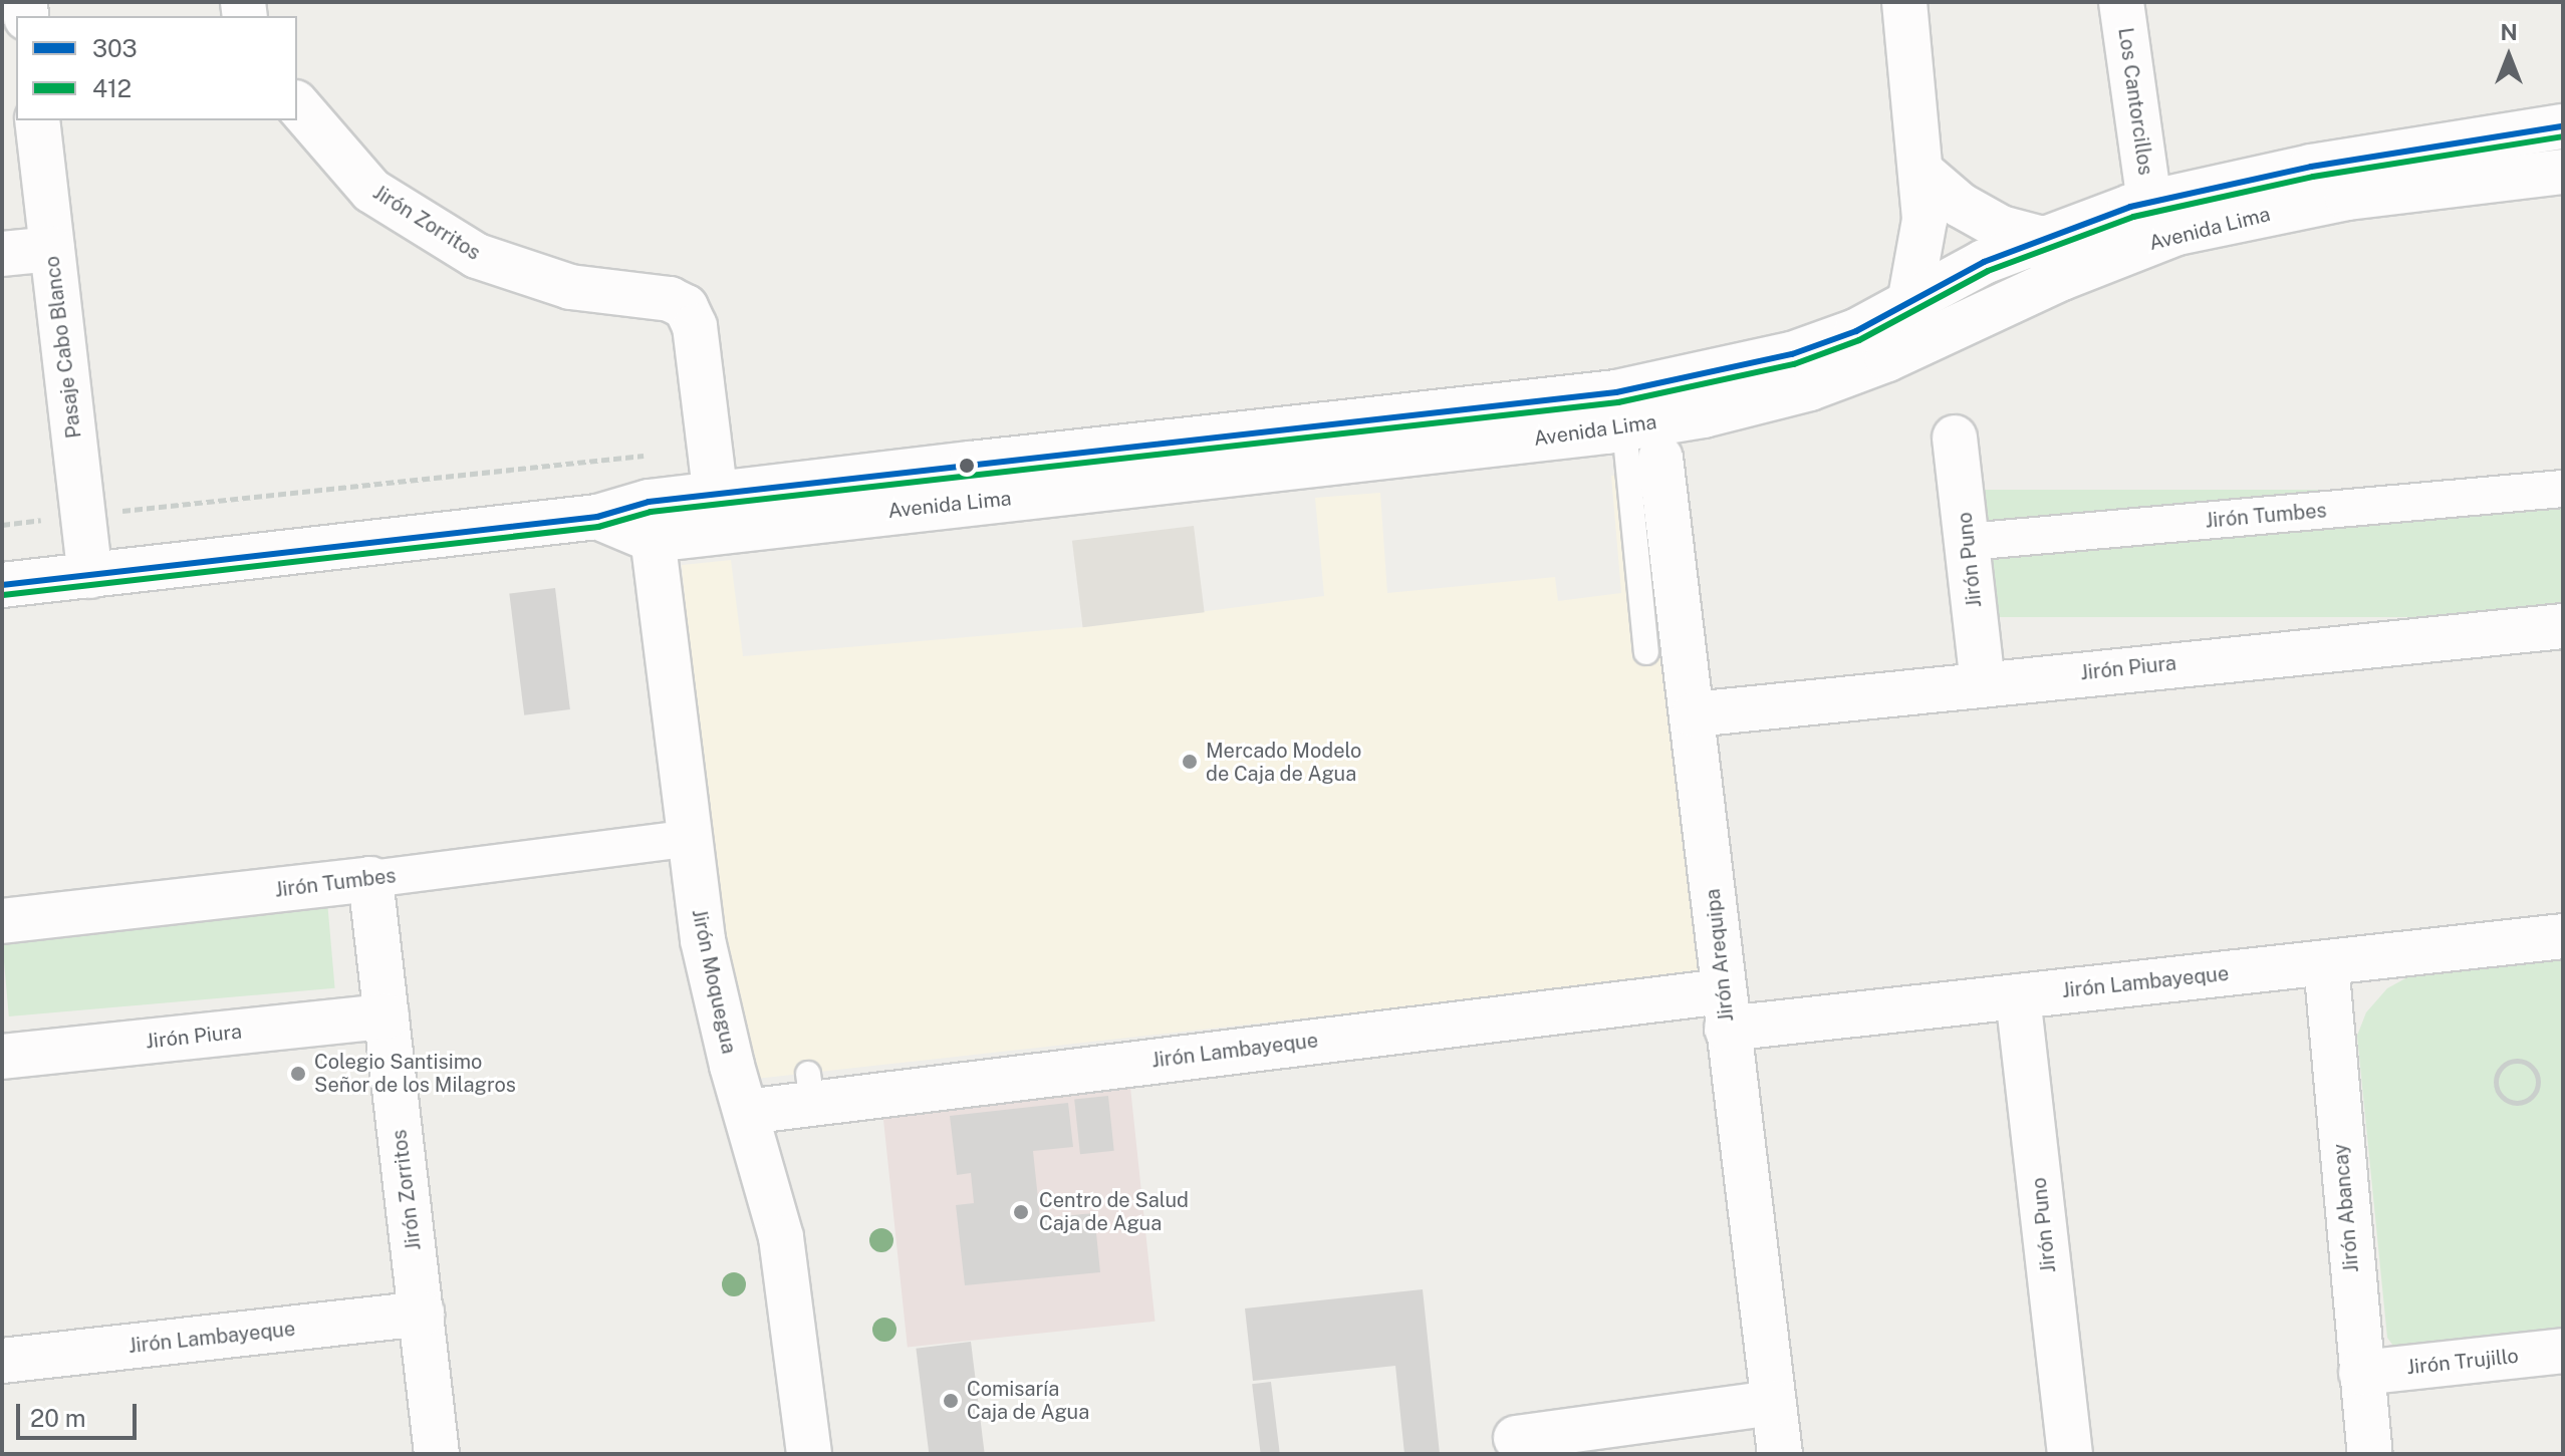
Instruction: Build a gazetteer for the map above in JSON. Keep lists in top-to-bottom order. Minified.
{"streets":{"street":["Los Cantorcillos","Jirón Zorritos","Avenida Lima","Pasaje Cabo Blanco","Jirón Tumbes","Jirón Puno","Jirón Piura","Jirón Arequipa","Jirón Moquegua","Jirón Lambayeque","Jirón Abancay","Jirón Trujillo"]},"crossings":[["Los Cantorcillos","Avenida Lima"],["Jirón Zorritos","Avenida Lima"],["Jirón Zorritos","Jirón Tumbes"],["Jirón Zorritos","Jirón Piura"],["Jirón Zorritos","Jirón Lambayeque"],["Avenida Lima","Jirón Moquegua"],["Jirón Tumbes","Jirón Puno"],["Jirón Puno","Jirón Piura"],["Jirón Puno","Jirón Lambayeque"],["Jirón Piura","Jirón Arequipa"],["Jirón Arequipa","Jirón Lambayeque"],["Jirón Moquegua","Jirón Lambayeque"],["Jirón Lambayeque","Jirón Abancay"],["Jirón Abancay","Jirón Trujillo"]],"places":["Mercado Modelo de Caja de Agua","Colegio Santisimo Señor de los Milagros","Centro de Salud Caja de Agua","Comisaría Caja de Agua"],"lines":["transit line 303","transit line 412"],"legend":["303","412"],"scale_bar":"20 m","north":"top"}
